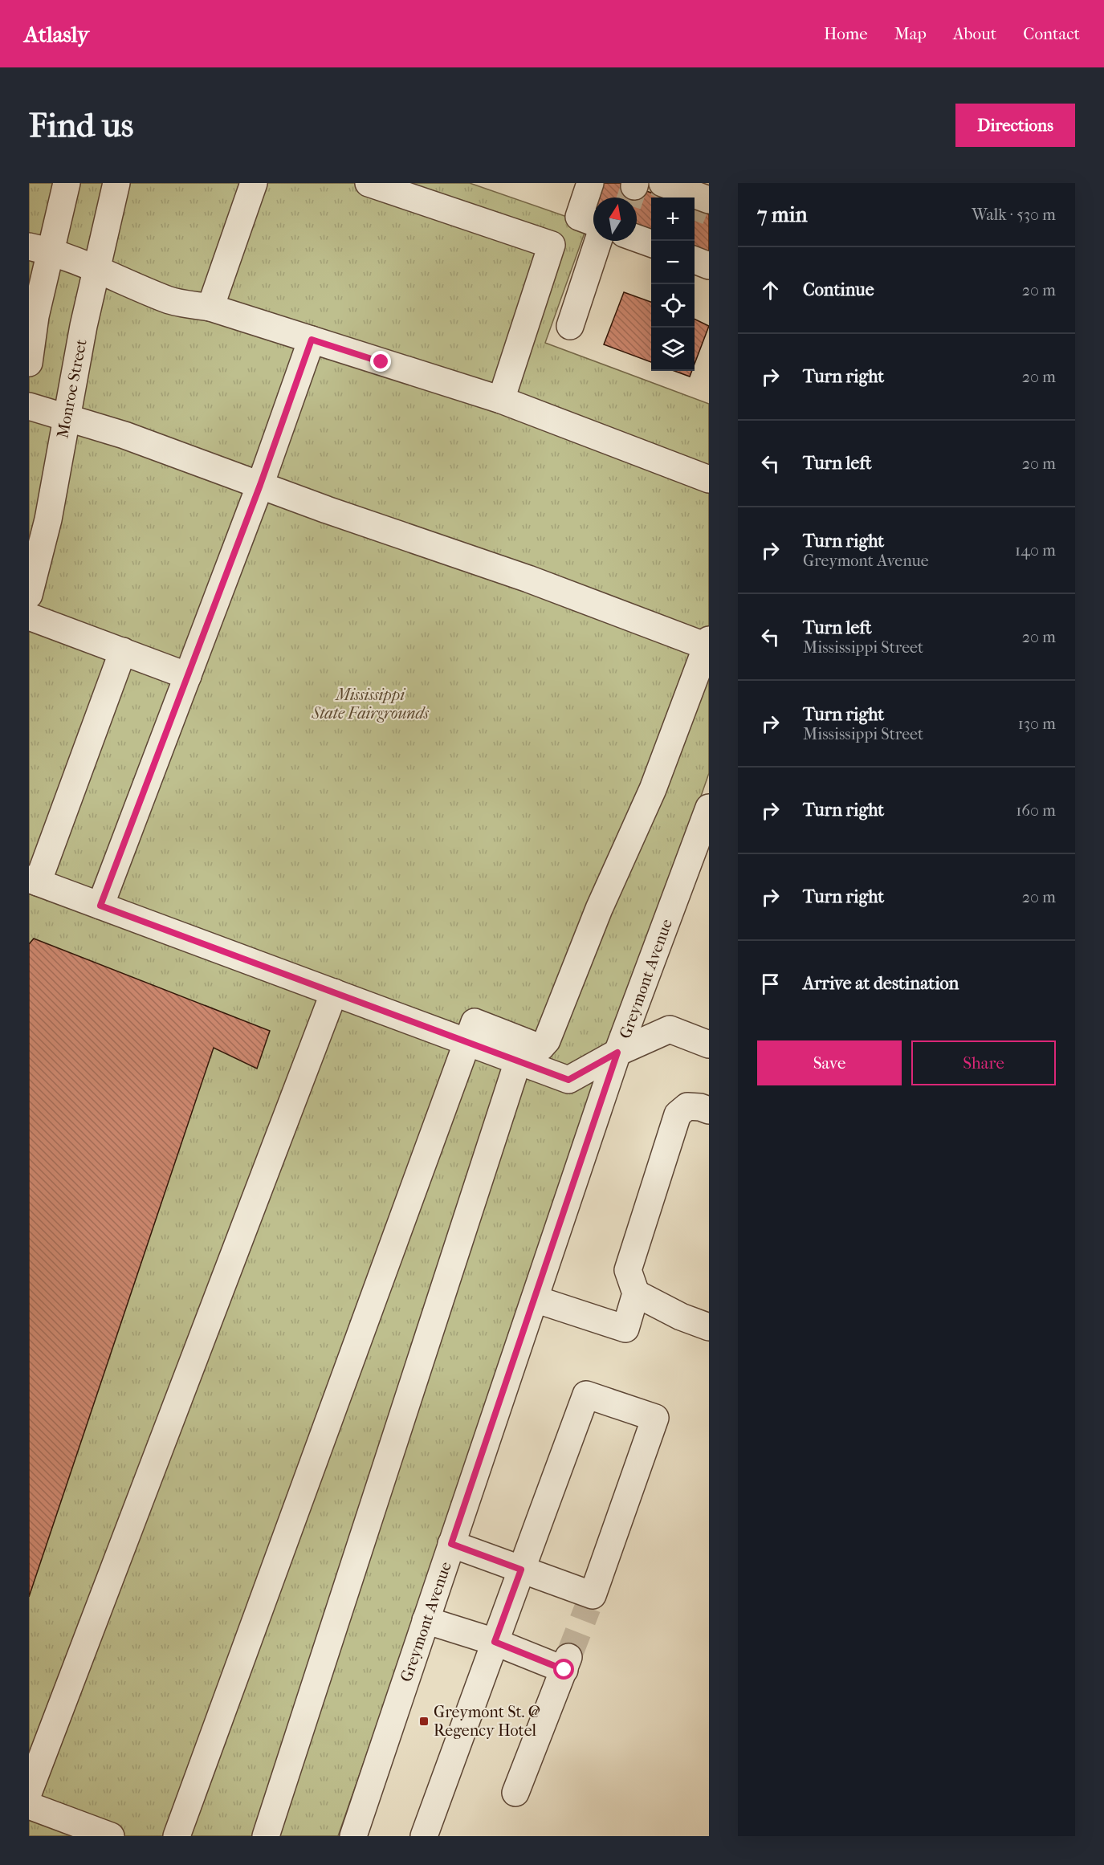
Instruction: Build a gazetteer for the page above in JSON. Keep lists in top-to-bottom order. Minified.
{"streets":{"street":["Monroe Street","Greymont Avenue"]},"parks":["Mississippi State Fairgrounds"],"places":{"transit":["Greymont St. @ Regency Hotel"]},"north":"top","page":{"header":"Atlasly","nav":["Home","Map","About","Contact"],"buttons":["Directions",["Save","Share"]],"title":"Find us","heading":["7 min","Walk · 530 m"],"map_buttons":["+","−"],"list":[["Continue","20 m"],["Turn right","20 m"],["Turn left","20 m"],["Turn right","Greymont Avenue","140 m"],["Turn left","Mississippi Street","20 m"],["Turn right","Mississippi Street","130 m"],["Turn right","160 m"],["Turn right","20 m"],"Arrive at destination"]}}
